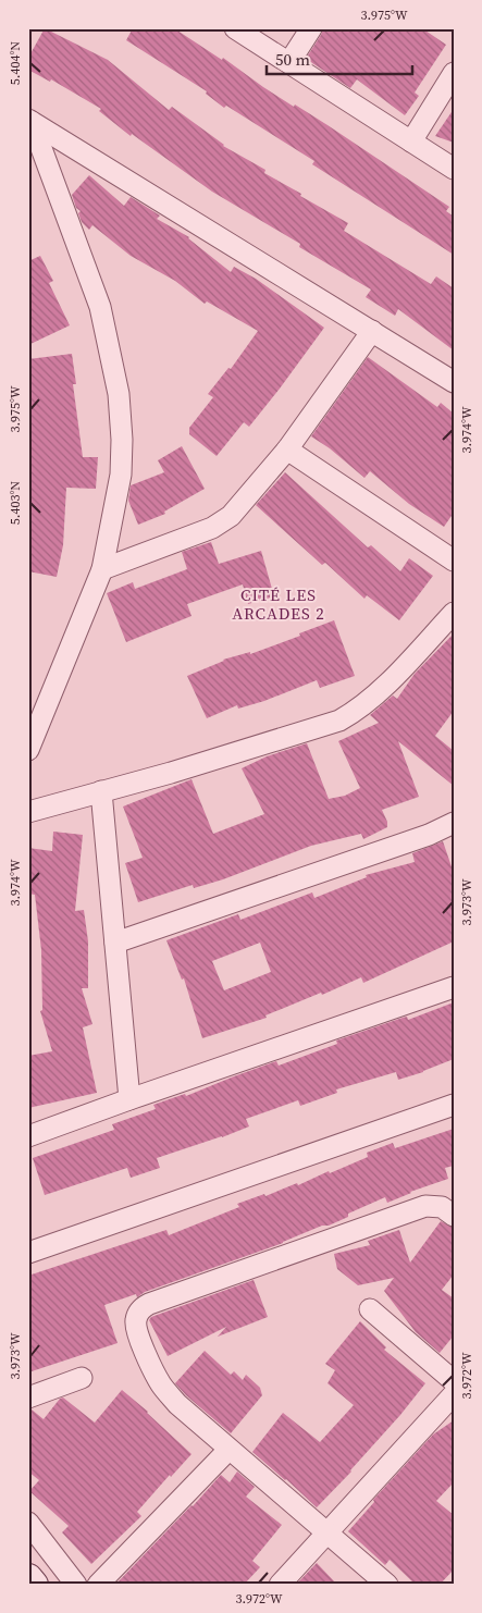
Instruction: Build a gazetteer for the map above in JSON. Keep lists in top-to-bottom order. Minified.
{"districts":["CITÉ LES ARCADES 2"],"scale_bar":"50 m","coordinates":["3.975°W","5.404°N","3.974°W","5.403°N","3.973°W","3.972°W"]}
